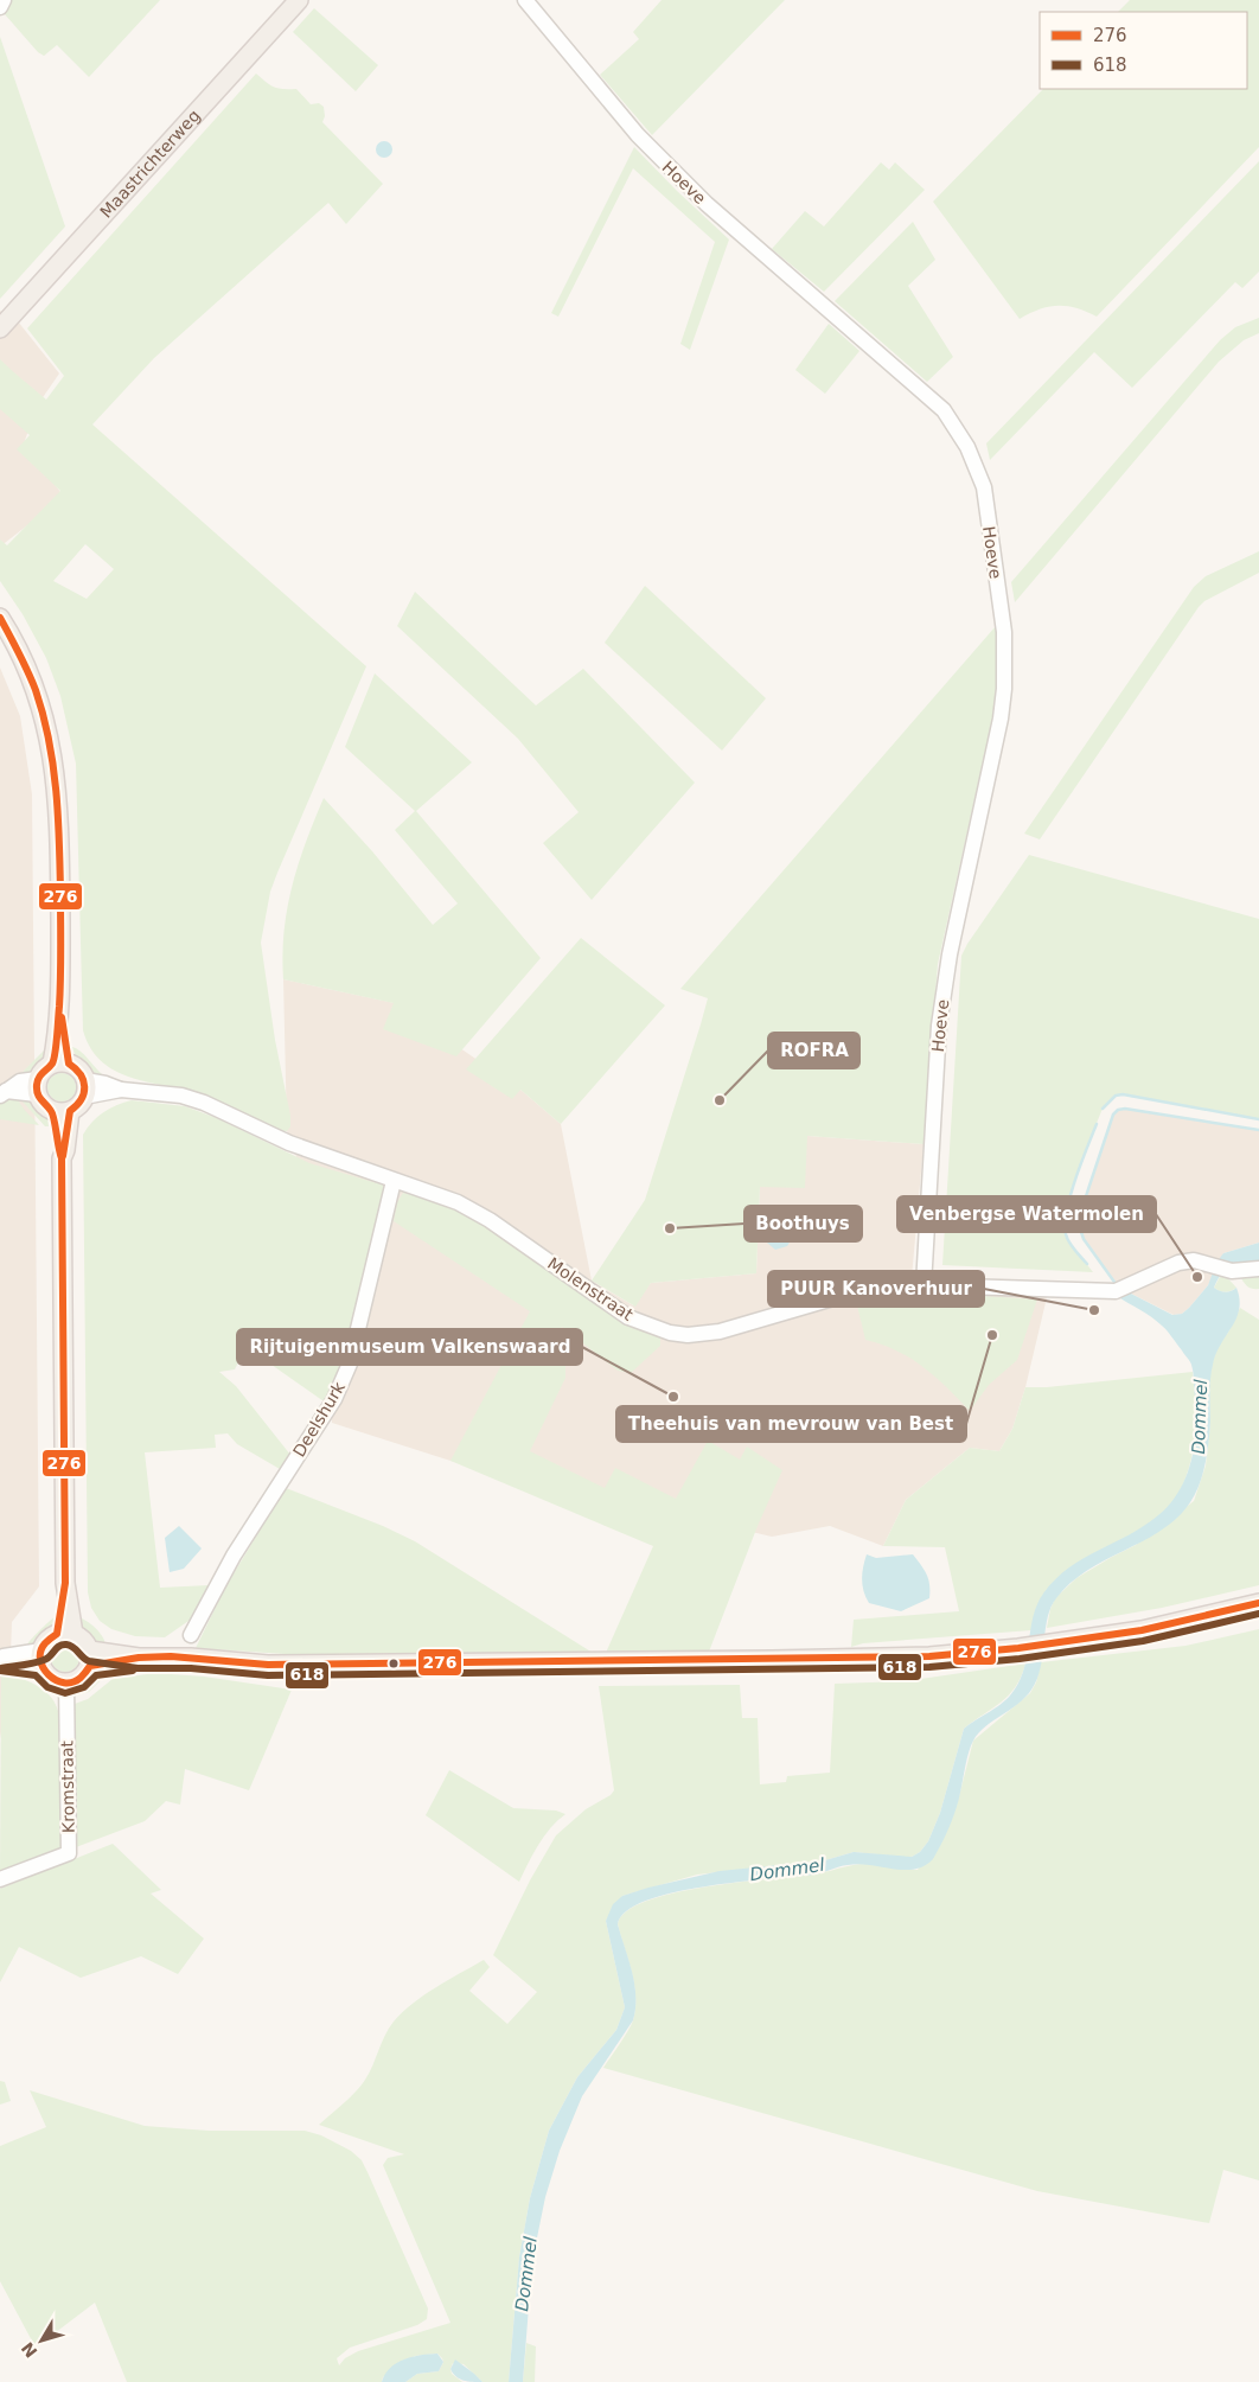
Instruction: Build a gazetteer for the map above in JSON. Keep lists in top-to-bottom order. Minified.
{"streets":{"main road":["Maastrichterweg"],"street":["Hoeve","Molenstraat","Deelshurk","Kromstraat"]},"crossings":[["Hoeve","Molenstraat"],["Molenstraat","Deelshurk"]],"water":["Dommel"],"places":["ROFRA","Boothuys","Venbergse Watermolen","PUUR Kanoverhuur","Theehuis van mevrouw van Best","Rijtuigenmuseum Valkenswaard"],"lines":["transit line 276","transit line 618"],"legend":["276","618"],"north":"bottom left"}
